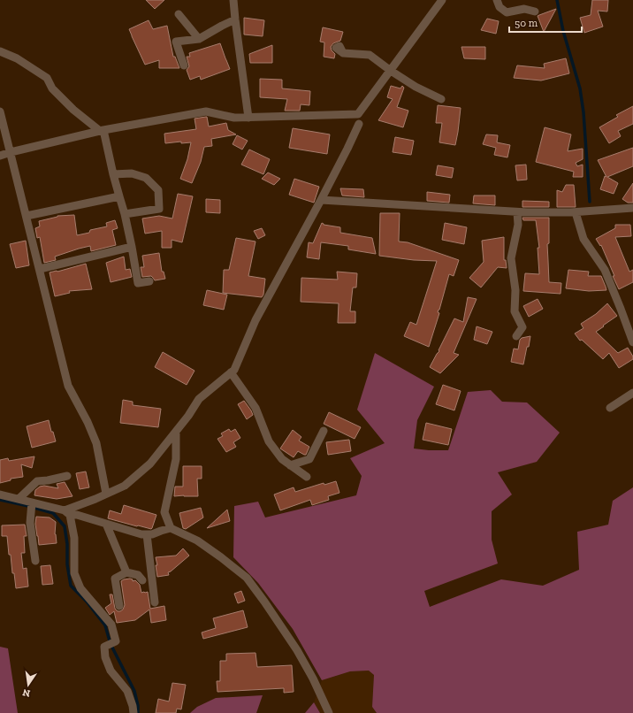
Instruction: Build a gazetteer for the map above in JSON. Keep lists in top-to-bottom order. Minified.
{"scale_bar":"50 m","north":"bottom"}
